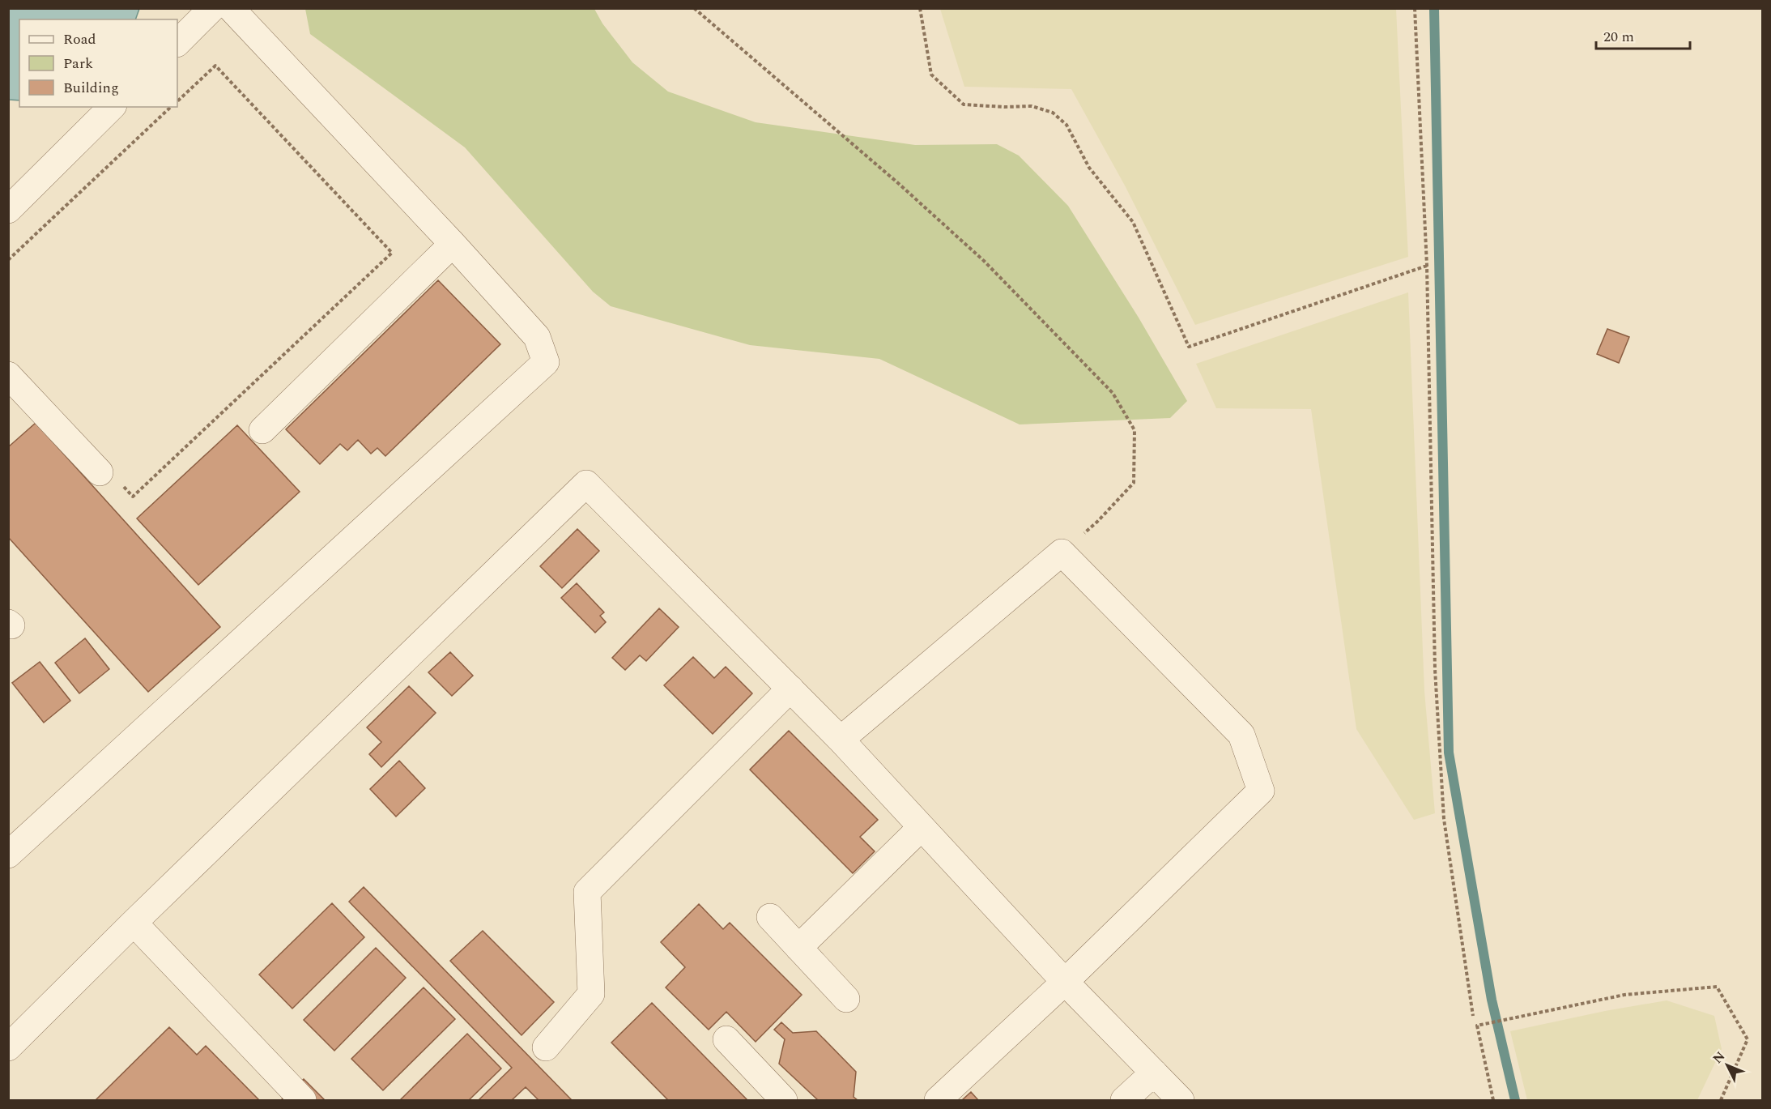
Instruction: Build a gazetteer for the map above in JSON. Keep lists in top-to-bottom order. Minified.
{"legend":["Road","Park","Building"],"scale_bar":"20 m","north":"top left"}
